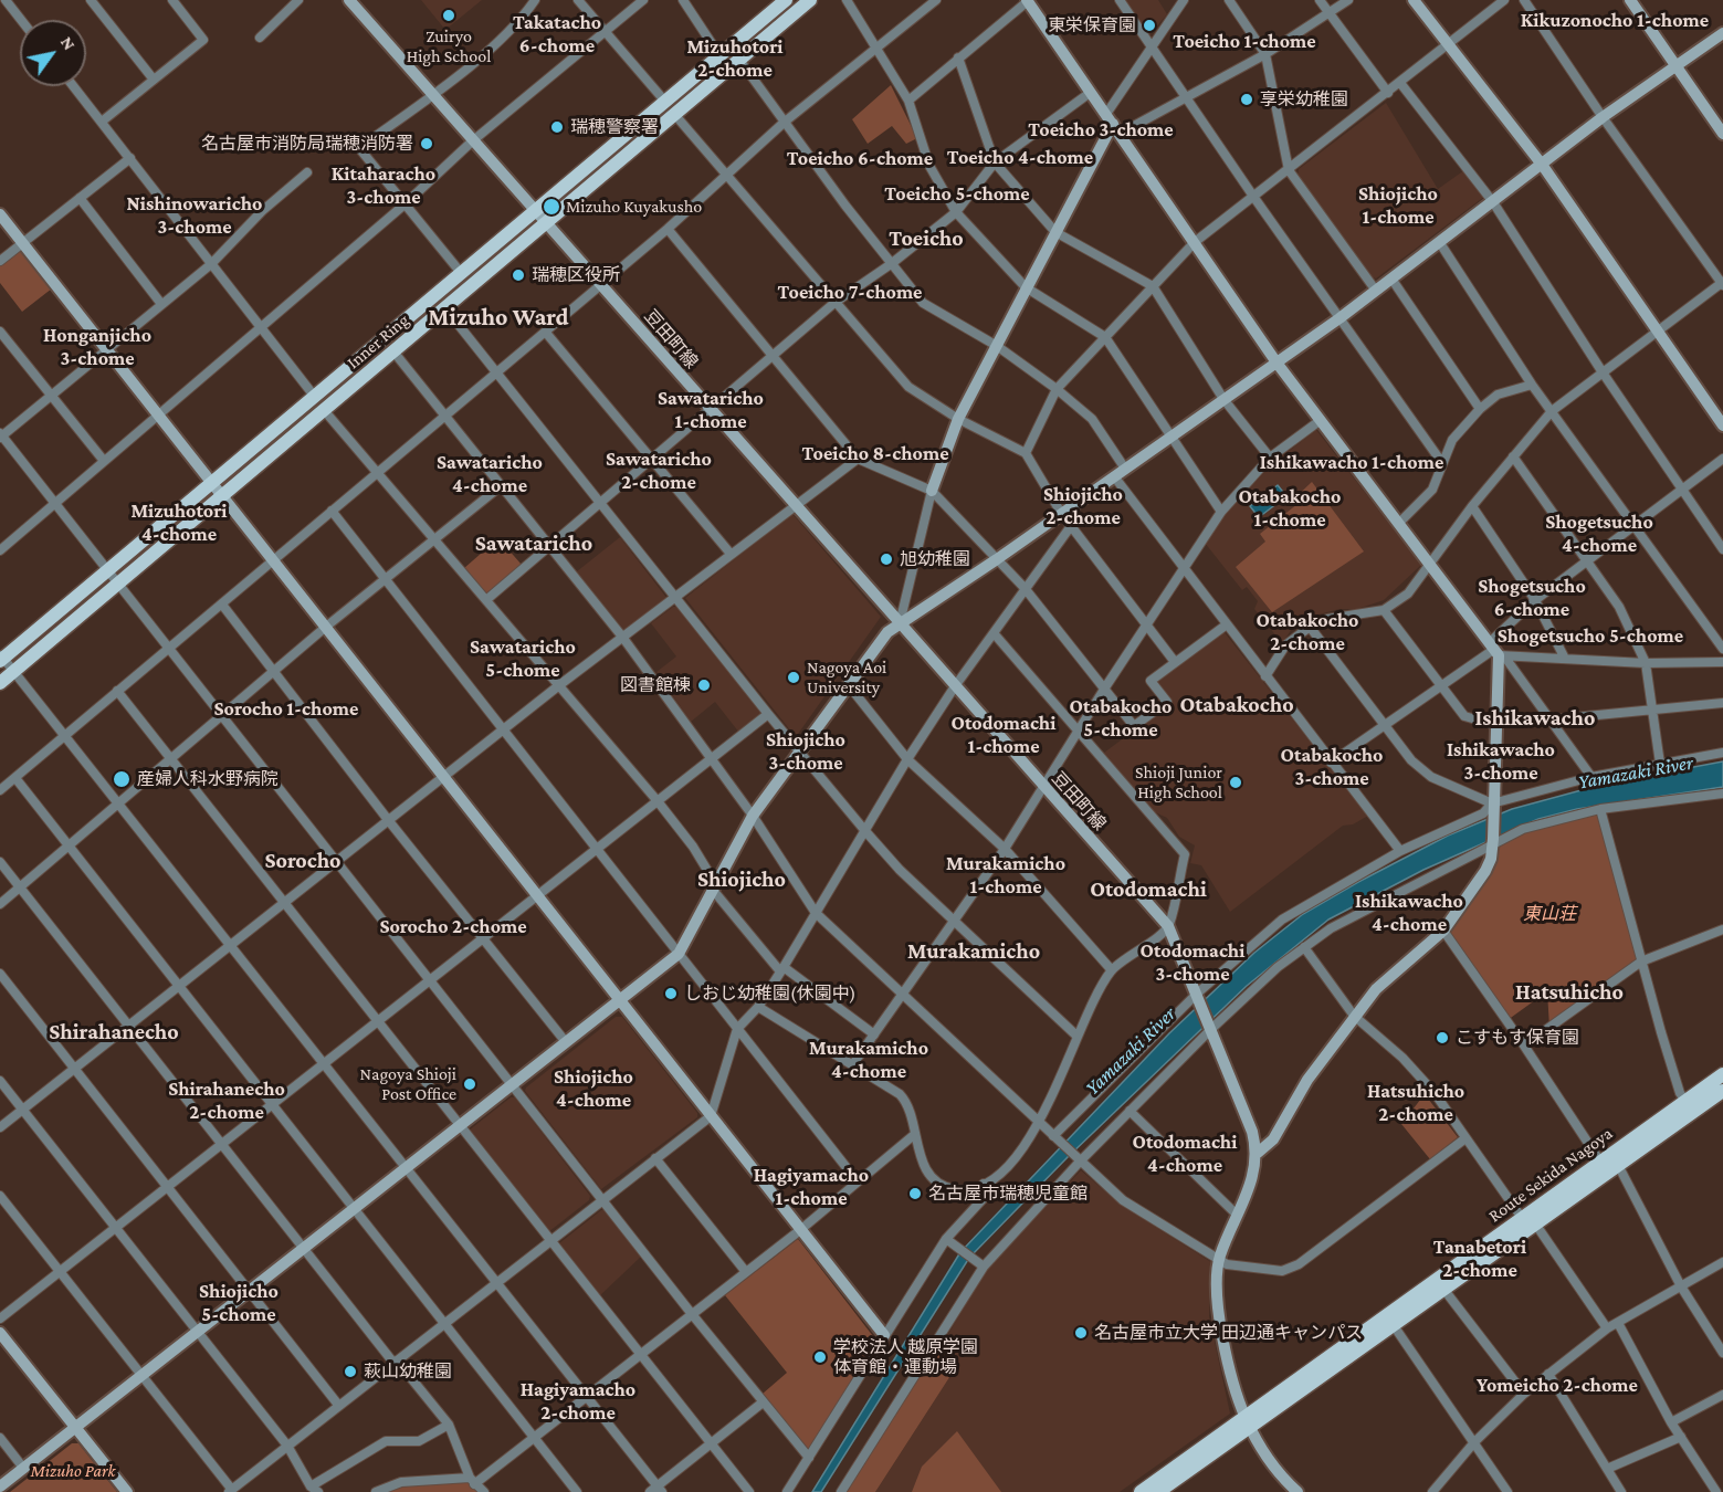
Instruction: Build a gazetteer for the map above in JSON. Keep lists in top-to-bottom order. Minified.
{"streets":{"main road":["Inner Ring","Route Sekida Nagoya"],"street":["豆田町線"]},"crossings":[["豆田町線","Inner Ring"]],"districts":["Kikuzonocho 1-chome","Takatacho 6-chome","Toeicho 1-chome","Mizuhotori 2-chome","Toeicho 3-chome","Toeicho 4-chome","Toeicho 6-chome","Kitaharacho 3-chome","Toeicho 5-chome","Shiojicho 1-chome","Nishinowaricho 3-chome","Toeicho","Toeicho 7-chome","Mizuho Ward","Honganjicho 3-chome","Sawataricho 1-chome","Toeicho 8-chome","Sawataricho 2-chome","Sawataricho 4-chome","Ishikawacho 1-chome","Shiojicho 2-chome","Otabakocho 1-chome","Mizuhotori 4-chome","Shogetsucho 4-chome","Sawataricho","Shogetsucho 6-chome","Otabakocho 2-chome","Shogetsucho 5-chome","Sawataricho 5-chome","Otabakocho","Otabakocho 5-chome","Sorocho 1-chome","Ishikawacho","Otodomachi 1-chome","Shiojicho 3-chome","Ishikawacho 3-chome","Otabakocho 3-chome","Sorocho","Murakamicho 1-chome","Shiojicho","Otodomachi","Ishikawacho 4-chome","Sorocho 2-chome","Otodomachi 3-chome","Murakamicho","Hatsuhicho","Shirahanecho","Murakamicho 4-chome","Shiojicho 4-chome","Shirahanecho 2-chome","Hatsuhicho 2-chome","Otodomachi 4-chome","Hagiyamacho 1-chome","Tanabetori 2-chome","Shiojicho 5-chome","Yomeicho 2-chome","Hagiyamacho 2-chome"],"water":["Yamazaki River"],"parks":["東山荘","Mizuho Park"],"places":["Zuiryo High School","東栄保育園","享栄幼稚園","瑞穂警察署","名古屋市消防局瑞穂消防署","Mizuho Kuyakusho","瑞穂区役所","旭幼稚園","Nagoya Aoi University","図書館棟","産婦人科水野病院","Shioji Junior High School","しおじ幼稚園(休園中)","こすもす保育園","Nagoya Shioji Post Office","名古屋市瑞穂児童館","名古屋市立大学 田辺通キャンパス","学校法人 越原学園 体育館・運動場","萩山幼稚園"],"north":"top right"}
